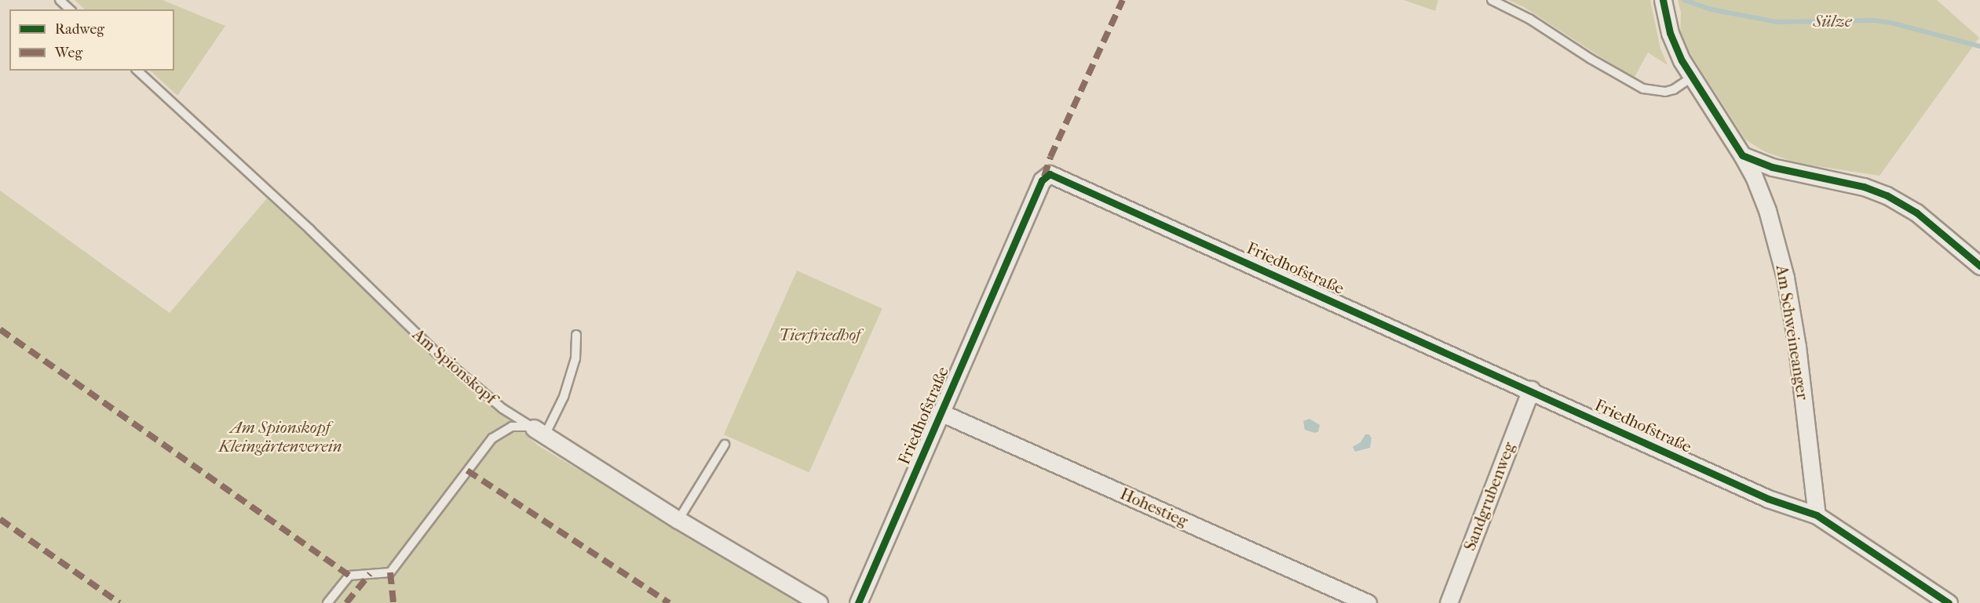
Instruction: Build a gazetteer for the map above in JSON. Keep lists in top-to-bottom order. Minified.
{"streets":{"street":["Friedhofstraße","Am Schweineanger","Am Spionskopf","Sandgrubenweg","Hohestieg"]},"crossings":[["Friedhofstraße","Am Schweineanger"],["Friedhofstraße","Sandgrubenweg"],["Friedhofstraße","Hohestieg"]],"water":["Sülze"],"parks":["Tierfriedhof","Am Spionskopf Kleingärtenverein"],"legend":["Radweg","Weg"]}
